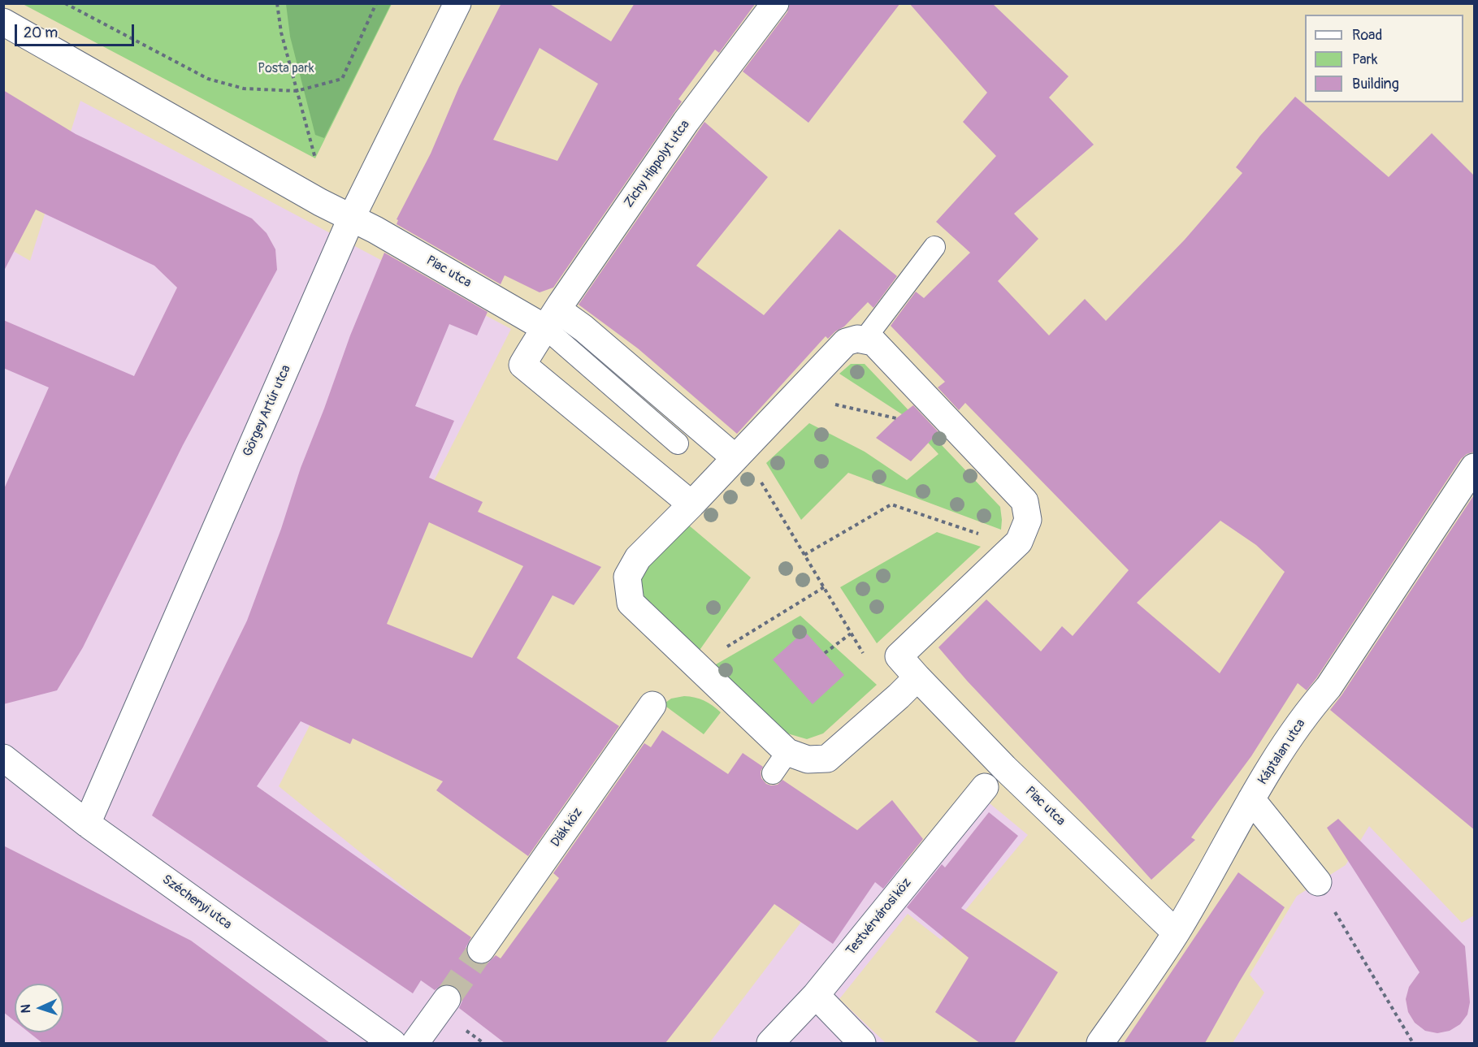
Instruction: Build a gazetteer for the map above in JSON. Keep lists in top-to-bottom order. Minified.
{"streets":{"street":["Zichy Hippolyt utca","Piac utca","Görgey Artúr utca","Káptalan utca","Diák köz","Széchenyi utca","Testvérvárosi köz"]},"crossings":[["Zichy Hippolyt utca","Piac utca"],["Piac utca","Görgey Artúr utca"],["Piac utca","Káptalan utca"],["Görgey Artúr utca","Széchenyi utca"]],"parks":["Posta park"],"legend":["Road","Park","Building"],"scale_bar":"20 m","north":"left"}
